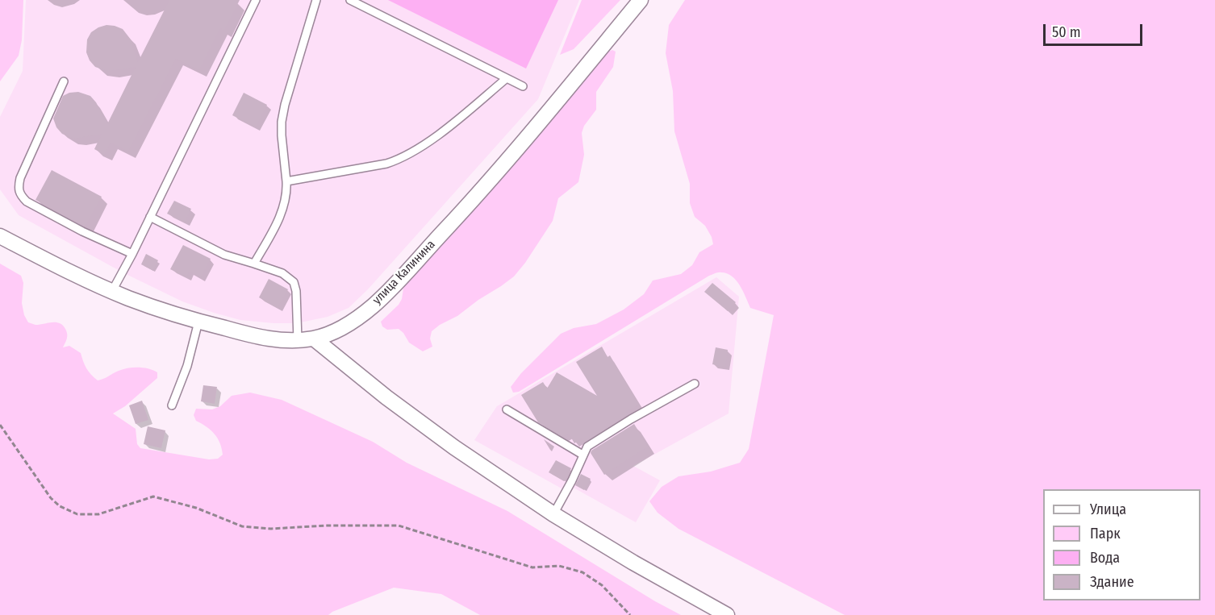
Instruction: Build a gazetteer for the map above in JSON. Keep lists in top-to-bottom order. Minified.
{"streets":{"street":["улица Калинина"]},"legend":["Улица","Парк","Вода","Здание"],"scale_bar":"50 m"}
